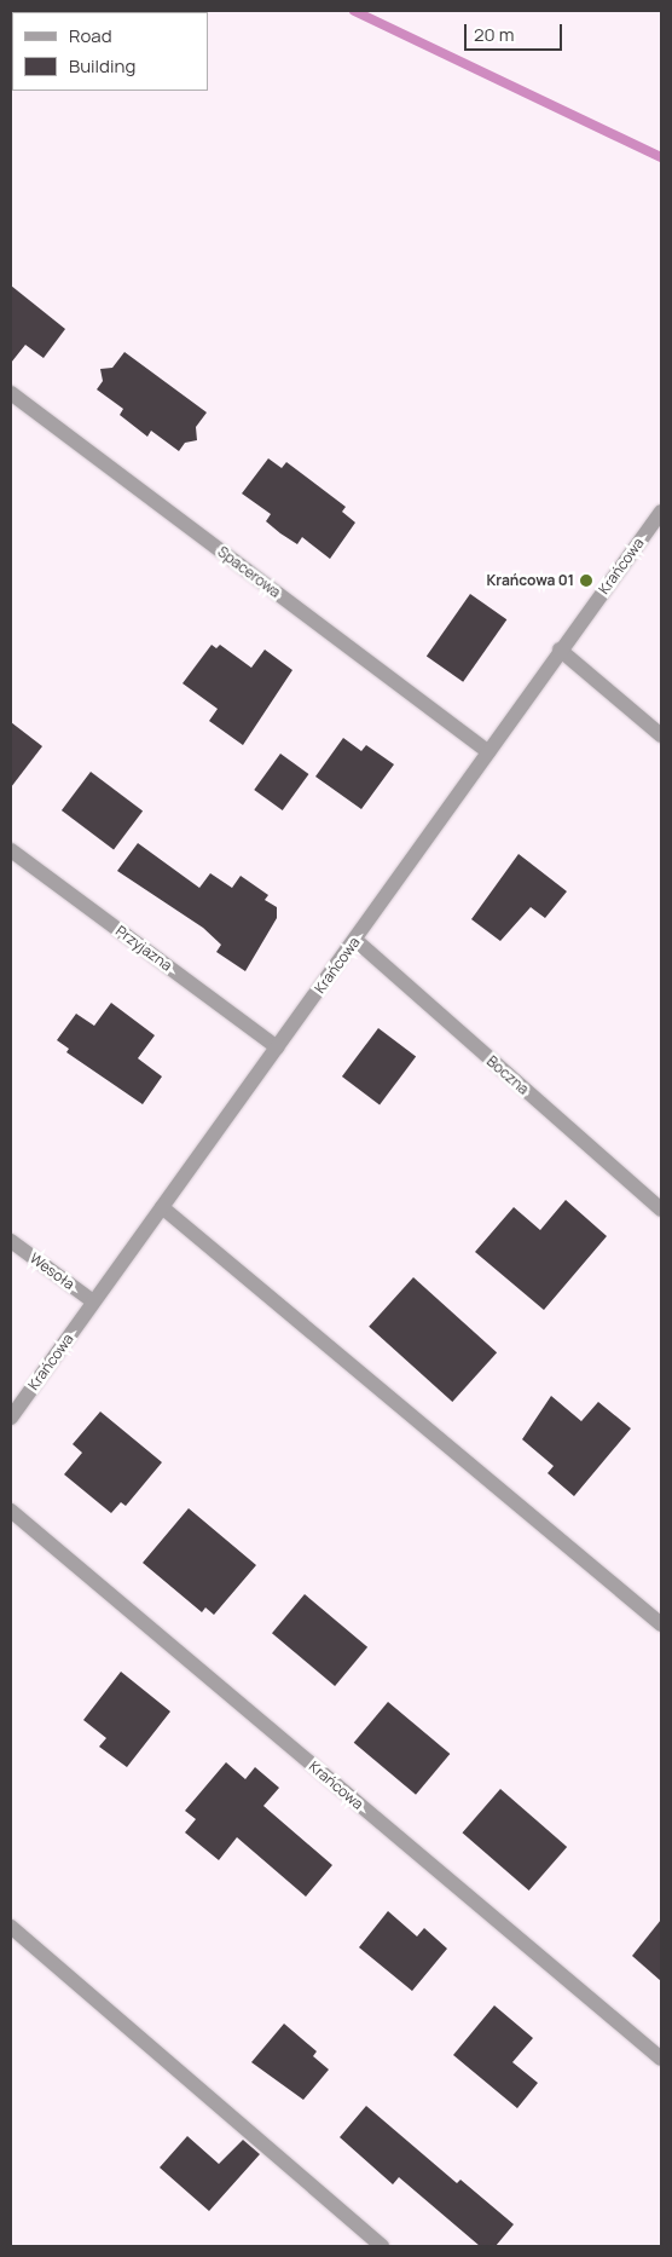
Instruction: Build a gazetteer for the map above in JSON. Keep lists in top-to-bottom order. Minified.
{"streets":{"street":["Krańcowa","Spacerowa","Przyjazna","Boczna","Wesoła"]},"crossings":[["Krańcowa","Spacerowa"],["Krańcowa","Przyjazna"],["Krańcowa","Boczna"],["Krańcowa","Wesoła"]],"places":["Krańcowa 01"],"legend":["Road","Building"],"scale_bar":"20 m"}
